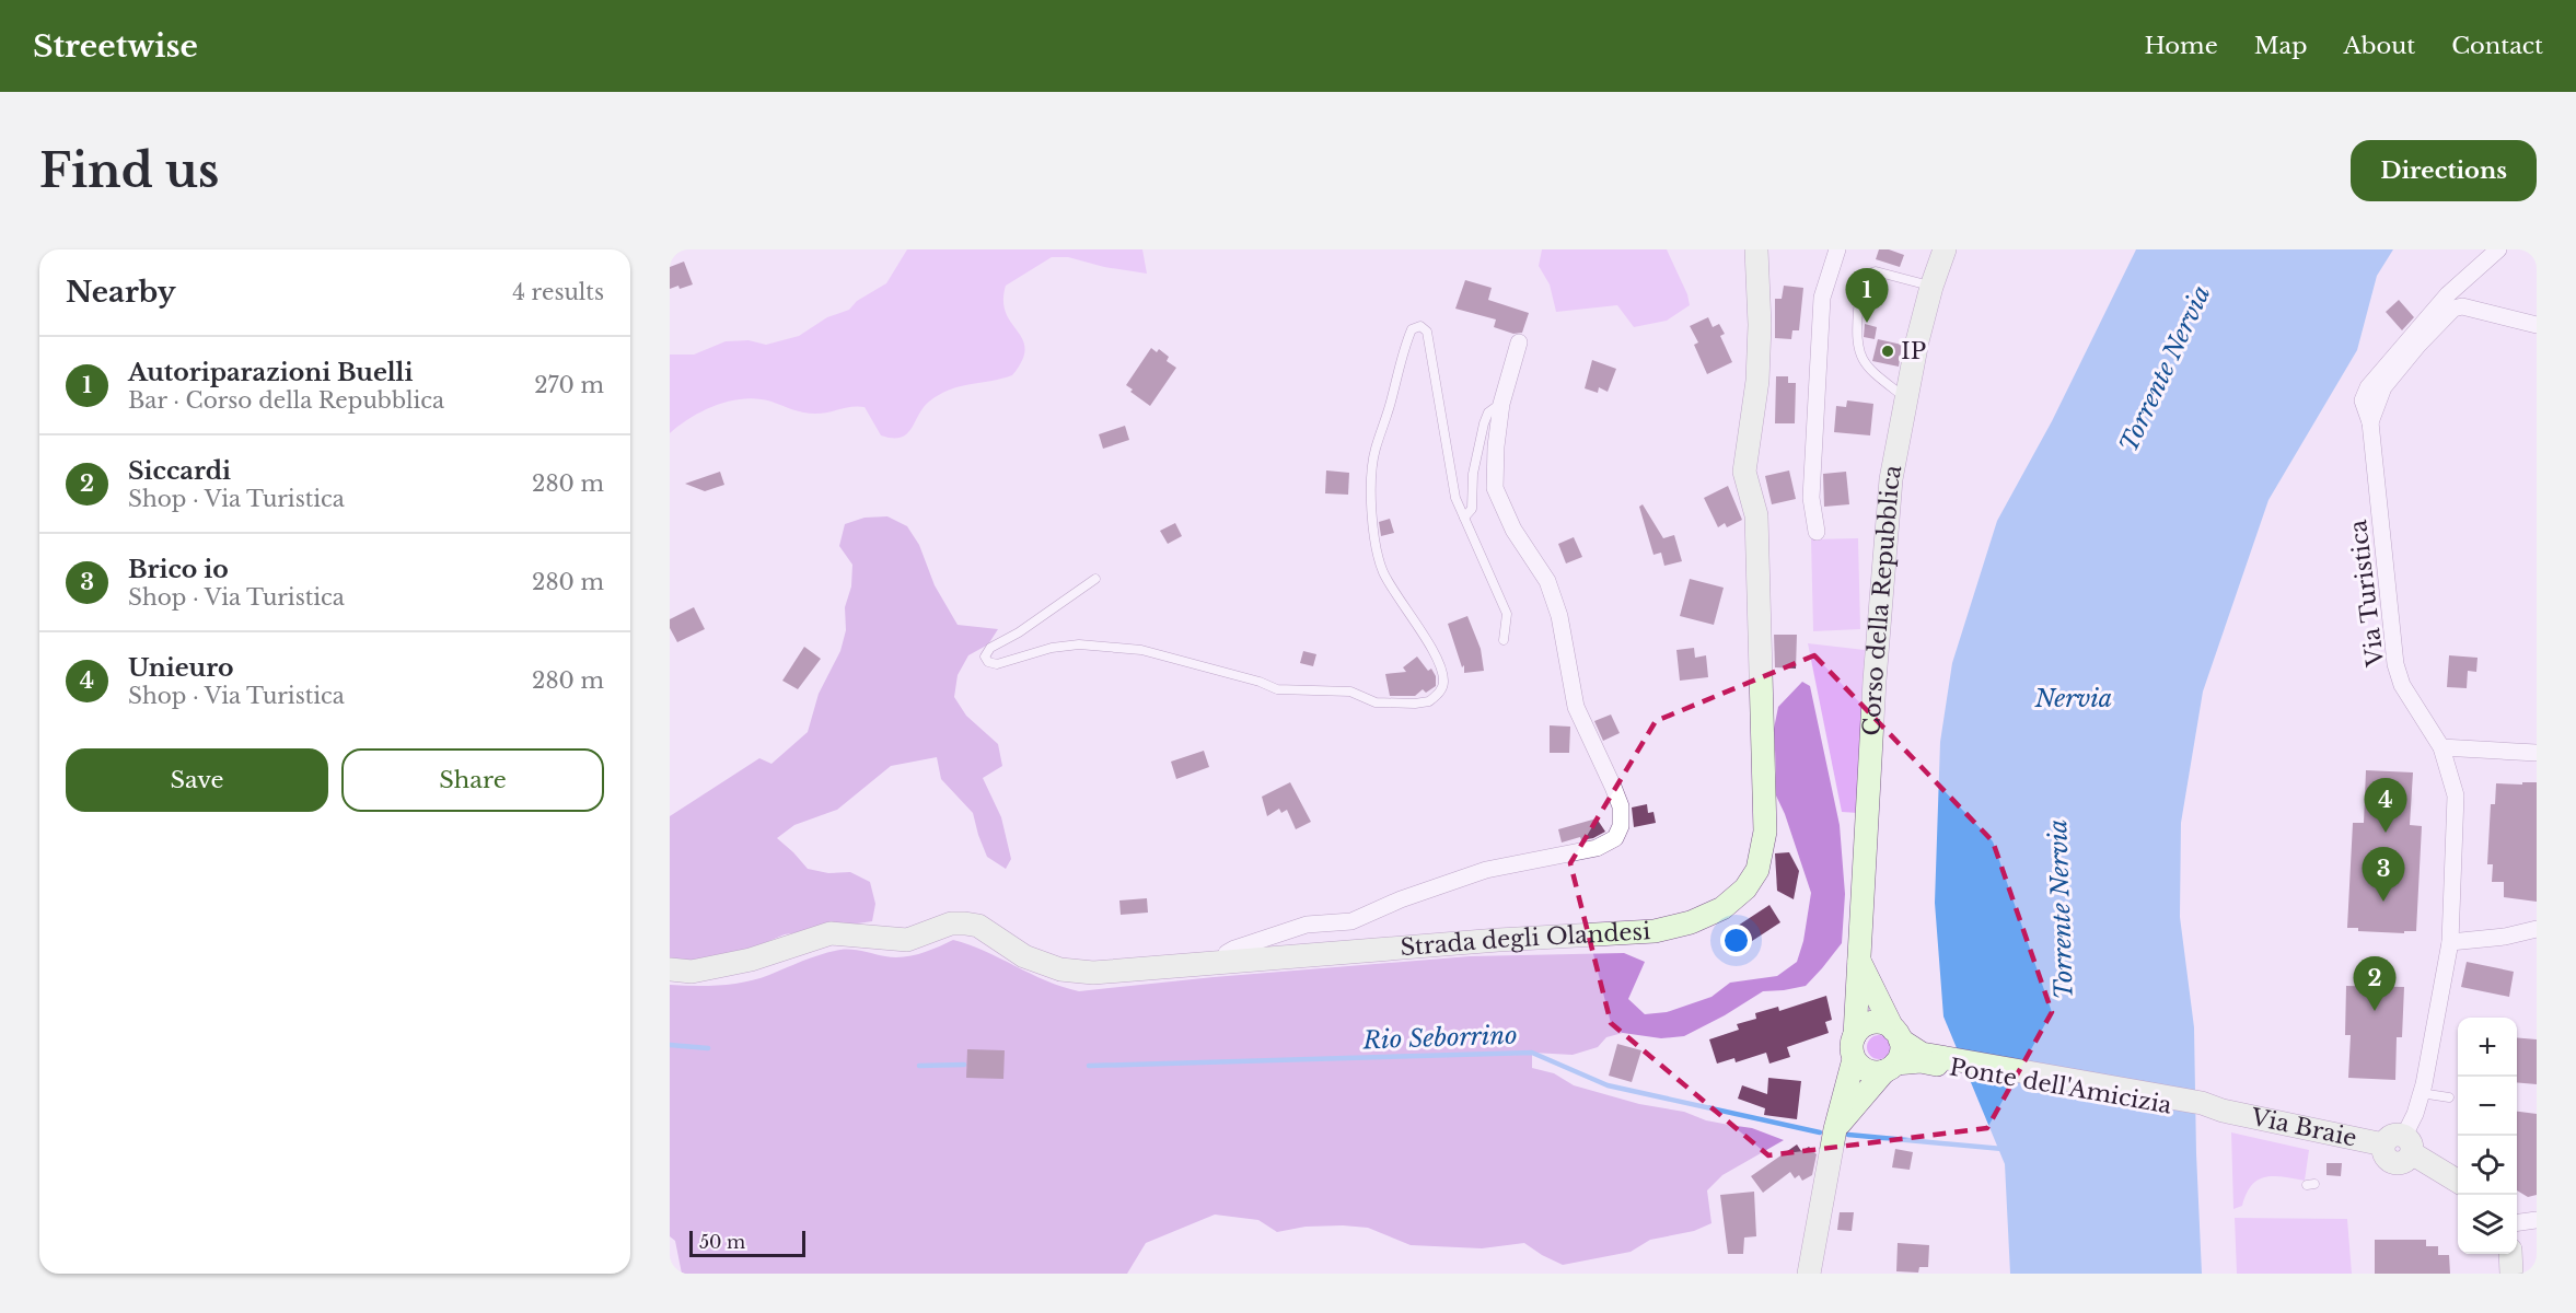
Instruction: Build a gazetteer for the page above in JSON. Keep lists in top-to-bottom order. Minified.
{"streets":{"main road":["Corso della Repubblica","Strada degli Olandesi","Ponte dell'Amicizia","Via Braie"],"street":["Via Turistica"]},"crossings":[["Via Turistica","Via Braie"],["Ponte dell'Amicizia","Via Braie"]],"water":["Torrente Nervia","Nervia","Rio Seborrino"],"places":["IP"],"scale_bar":"50 m","page":{"header":"Streetwise","nav":["Home","Map","About","Contact"],"buttons":["Directions",["Save","Share"]],"title":"Find us","heading":["Nearby","4 results"],"pins":["1","4","3","2"],"list":[{"mark":"1","name":"Autoriparazioni Buelli","note":"Bar · Corso della Repubblica","value":"270 m"},{"mark":"2","name":"Siccardi","note":"Shop · Via Turistica","value":"280 m"},{"mark":"3","name":"Brico io","note":"Shop · Via Turistica","value":"280 m"},{"mark":"4","name":"Unieuro","note":"Shop · Via Turistica","value":"280 m"}],"map_buttons":["+","−"],"scale":"50 m"}}
